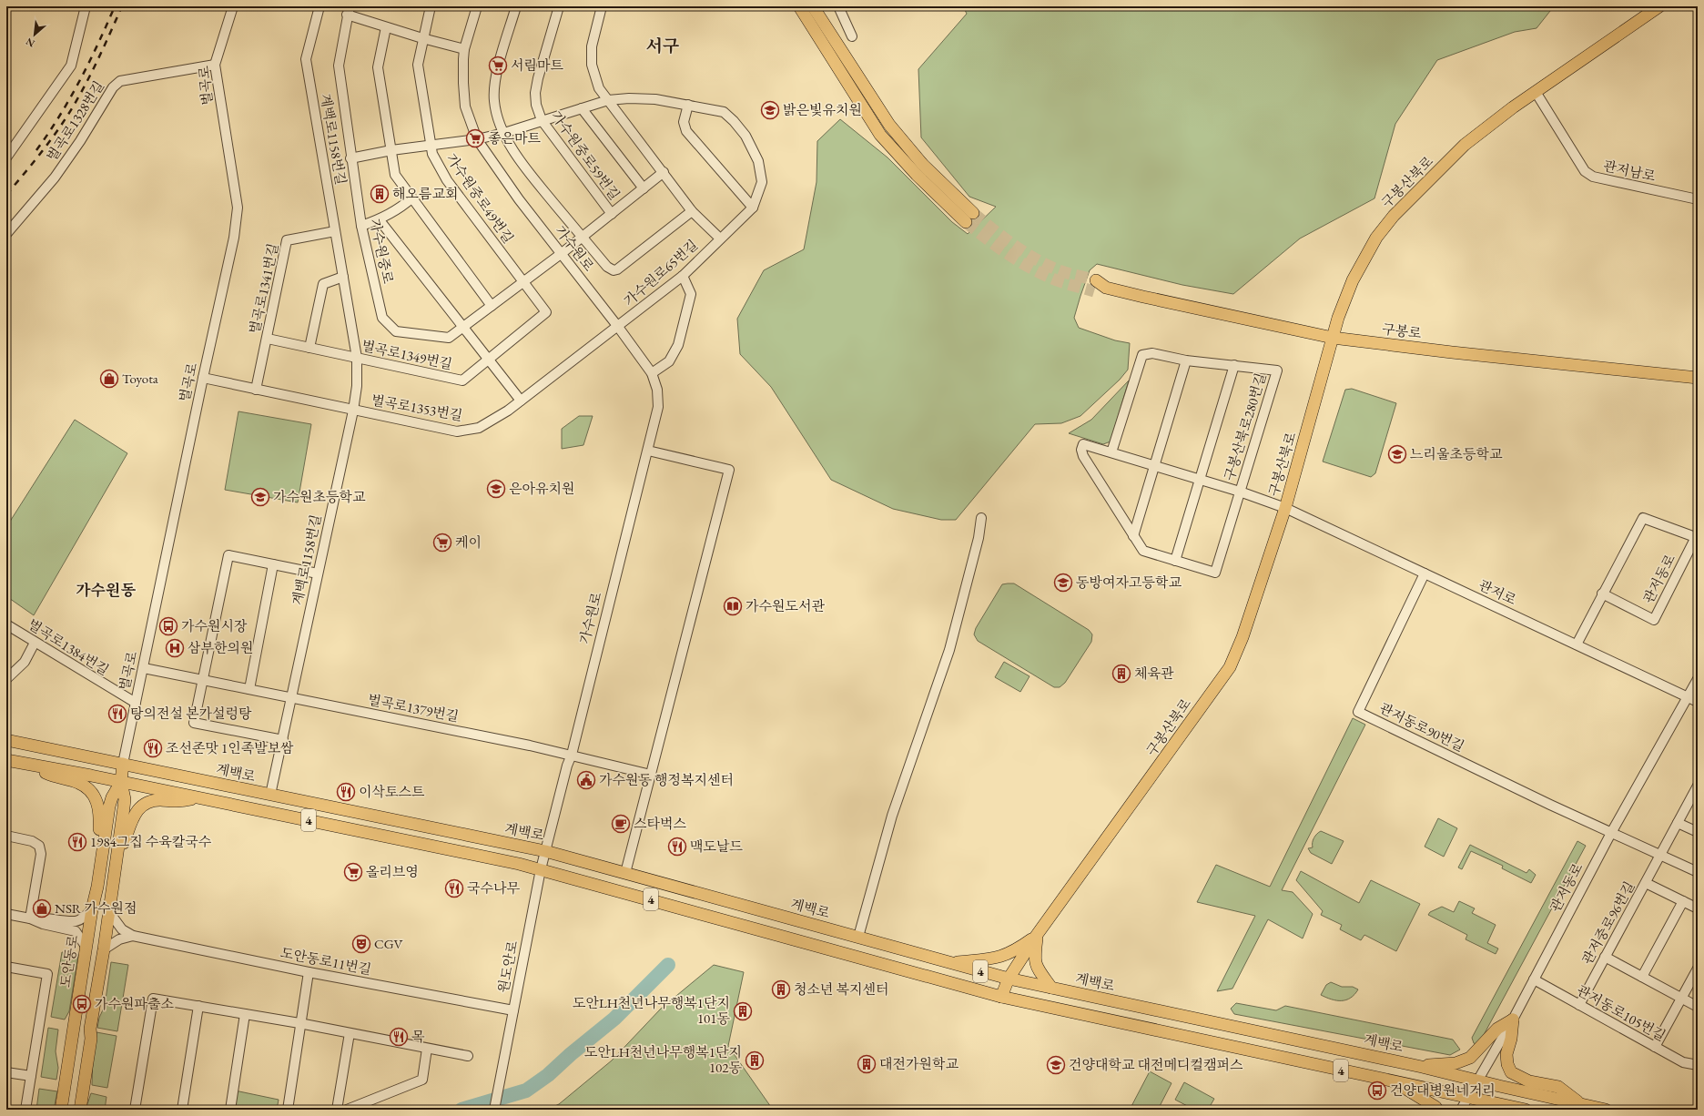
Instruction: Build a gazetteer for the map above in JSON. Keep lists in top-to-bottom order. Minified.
{"streets":{"main road":["구봉산북로","구봉로","계백로","4","도안동로"],"street":["벌곡로","벌곡로1328번길","계백로1158번길","가수원중로59번길","관저남로","가수원중로49번길","가수원로","가수원중로","가수원로65번길","벌곡로1341번길","벌곡로1349번길","벌곡로1353번길","구봉산북로280번길","관저동로","관저로","벌곡로1384번길","벌곡로1379번길","관저동로90번길","관저중로96번길","도안동로11번길","원도안로","관저동로105번길"]},"crossings":[["벌곡로","벌곡로1328번길"],["벌곡로","벌곡로1353번길"],["벌곡로","벌곡로1384번길"],["벌곡로","벌곡로1379번길"],["벌곡로","계백로"],["계백로1158번길","벌곡로1341번길"],["계백로1158번길","벌곡로1349번길"],["계백로1158번길","벌곡로1353번길"],["계백로1158번길","벌곡로1379번길"],["계백로1158번길","계백로"],["가수원중로59번길","가수원중로"],["가수원중로59번길","가수원로65번길"],["관저남로","구봉산북로"],["구봉산북로","구봉로"],["구봉산북로","구봉산북로280번길"],["구봉산북로","관저로"],["구봉산북로","계백로"],["구봉산북로","4"],["가수원중로49번길","가수원중로"],["가수원중로49번길","벌곡로1349번길"],["가수원로","가수원중로"],["가수원로","가수원로65번길"],["가수원로","벌곡로1353번길"],["가수원로","벌곡로1379번길"],["가수원로","계백로"],["가수원로","4"],["가수원로","원도안로"],["가수원중로","가수원로65번길"],["가수원중로","벌곡로1349번길"],["가수원중로","벌곡로1353번길"],["가수원로65번길","벌곡로1353번길"],["벌곡로1341번길","벌곡로1349번길"],["벌곡로1341번길","벌곡로1353번길"],["구봉산북로280번길","관저로"],["관저동로","관저로"],["관저동로","관저동로90번길"],["관저동로","계백로"],["관저동로","4"],["관저동로","관저동로105번길"],["관저로","관저동로90번길"],["4","도안동로"],["4","원도안로"],["관저중로96번길","관저동로105번길"],["도안동로11번길","원도안로"]],"districts":["서구","가수원동"],"places":{"supermarket":["서림마트","좋은마트","케이","올리브영"],"school or university":["밝은빛유치원","느리울초등학교","은아유치원","가수원초등학교","동방여자고등학교","건양대학교 대전메디컬캠퍼스"],"building":["해오름교회","체육관","청소년 복지센터","도안LH천년나무행복1단지 101동","도안LH천년나무행복1단지 102동","대전가원학교"],"shop":["Toyota","NSR 가수원점"],"library":["가수원도서관"],"bus stop":["가수원시장","가수원파출소","건양대병원네거리"],"hospital":["삼부한의원"],"restaurant":["탕의전설 본가설렁탕","조선존맛 1인족발보쌈","이삭토스트","1984그집 수육칼국수","맥도날드","국수나무","목"],"public building":["가수원동 행정복지센터"],"cafe":["스타벅스"],"theatre":["CGV"]},"north":"bottom left"}
